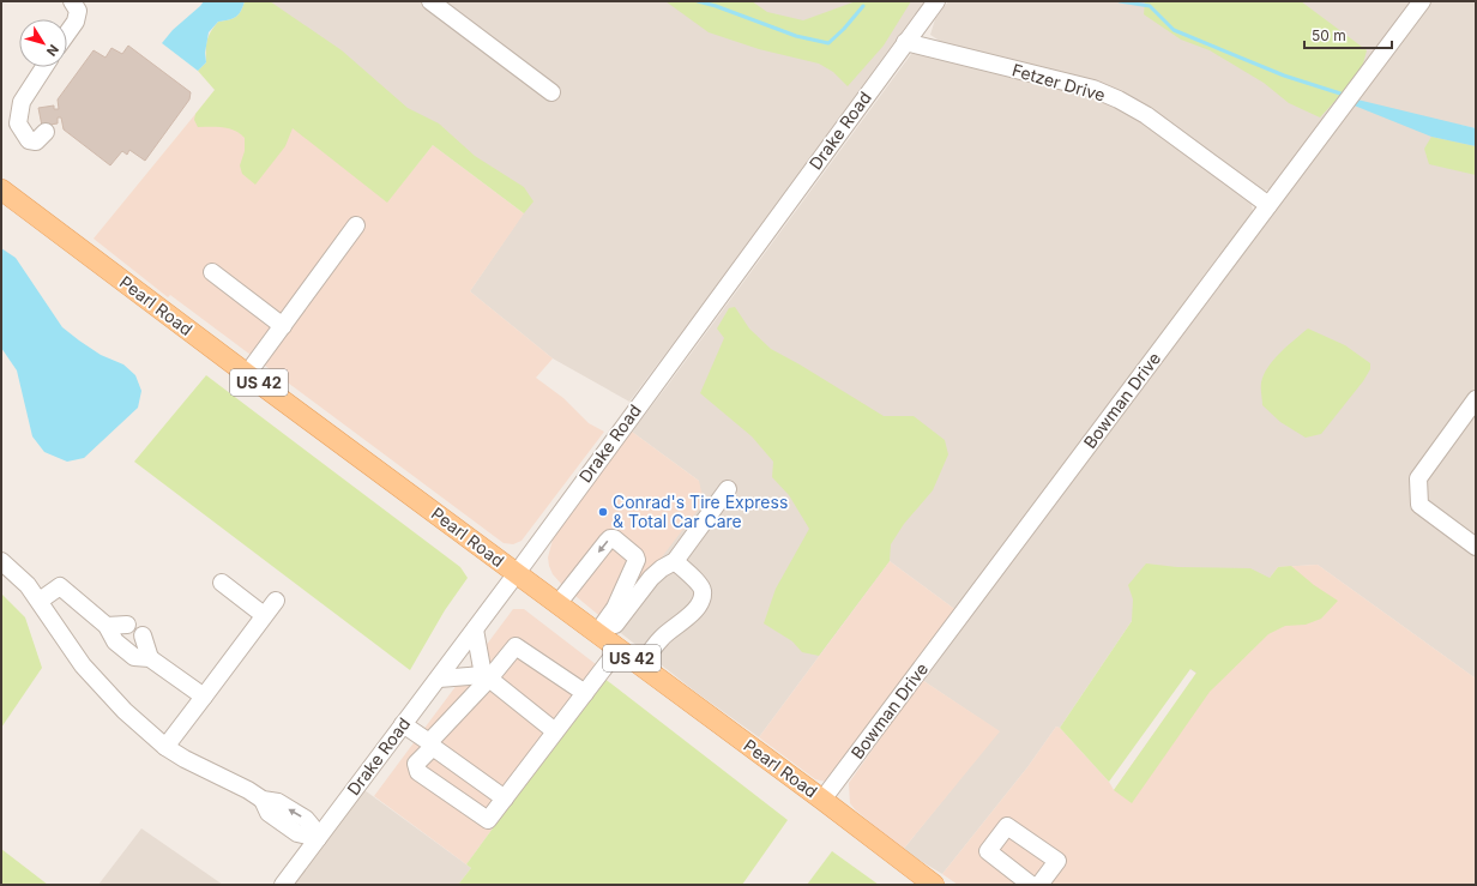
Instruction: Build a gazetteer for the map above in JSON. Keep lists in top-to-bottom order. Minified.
{"streets":{"main road":["Pearl Road","US 42"],"street":["Fetzer Drive","Drake Road","Bowman Drive"]},"crossings":[["Fetzer Drive","Drake Road"],["Fetzer Drive","Bowman Drive"],["Drake Road","Pearl Road"],["Pearl Road","Bowman Drive"]],"places":["Conrad's Tire Express & Total Car Care"],"scale_bar":"50 m","north":"bottom right"}
